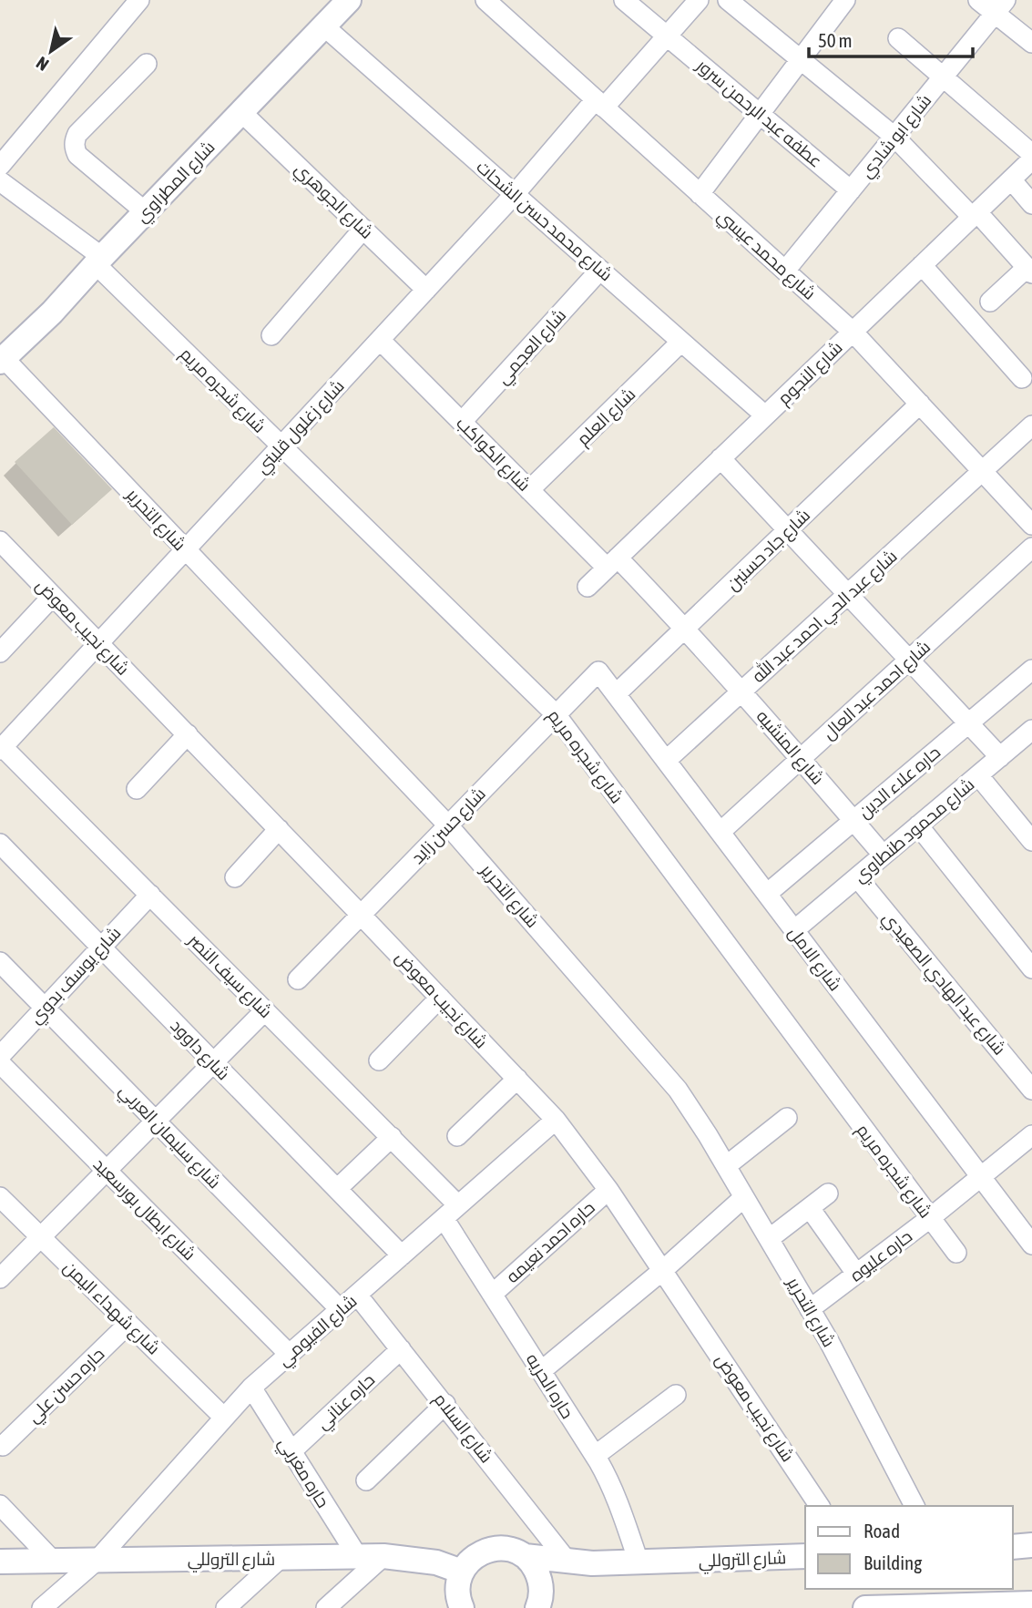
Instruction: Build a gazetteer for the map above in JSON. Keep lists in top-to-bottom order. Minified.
{"streets":{"street":["عطفه عبد الرحمن سرور","شارع ابو شادي","شارع المطراوي","شارع الجوهري","شارع محمد حسن الشحات","شارع محمد عيسي","شارع العجمي","شارع النجوم","شارع شجره مريم","شارع العلم","شارع زغلول قليني","شارع الكواكب","شارع التحرير","شارع جاد حسنين","شارع عبد الحي احمد عبد الله","شارع نجيب معوض","شارع احمد عبد العال","شارع المنشيه","حاره علاء الدين","شارع حسن زايد","شارع محمود طنطاوي","شارع الامل","شارع يوسف بدوي","شارع سيف النصر","شارع عبد الهادي الصعيدي","شارع داوود","شارع سليمان العربي","شارع ابطال بورسعيد","حاره احمد نعيمه","حاره عليوه","شارع شهداء اليمن","شارع الفيومي","حاره حسن علي","حاره الحريه","حاره عناني","شارع السلام","حاره مغربي","شارع التروللي"]},"crossings":[["عطفه عبد الرحمن سرور","شارع ابو شادي"],["عطفه عبد الرحمن سرور","شارع زغلول قليني"],["شارع ابو شادي","شارع محمد عيسي"],["شارع المطراوي","شارع الجوهري"],["شارع المطراوي","شارع محمد حسن الشحات"],["شارع المطراوي","شارع شجره مريم"],["شارع المطراوي","شارع التحرير"],["شارع الجوهري","شارع زغلول قليني"],["شارع محمد حسن الشحات","شارع العجمي"],["شارع محمد حسن الشحات","شارع النجوم"],["شارع محمد حسن الشحات","شارع العلم"],["شارع محمد حسن الشحات","شارع زغلول قليني"],["شارع محمد عيسي","شارع النجوم"],["شارع محمد عيسي","شارع زغلول قليني"],["شارع محمد عيسي","شارع جاد حسنين"],["شارع محمد عيسي","شارع عبد الحي احمد عبد الله"],["شارع العجمي","شارع الكواكب"],["شارع النجوم","شارع الكواكب"],["شارع النجوم","شارع المنشيه"],["شارع شجره مريم","شارع زغلول قليني"],["شارع شجره مريم","شارع حسن زايد"],["شارع شجره مريم","حاره عليوه"],["شارع العلم","شارع الكواكب"],["شارع زغلول قليني","شارع الكواكب"],["شارع زغلول قليني","شارع التحرير"],["شارع زغلول قليني","شارع نجيب معوض"],["شارع زغلول قليني","شارع سيف النصر"],["شارع الكواكب","شارع المنشيه"],["شارع التحرير","شارع حسن زايد"],["شارع التحرير","حاره عليوه"],["شارع جاد حسنين","شارع المنشيه"],["شارع جاد حسنين","شارع الامل"],["شارع عبد الحي احمد عبد الله","شارع المنشيه"],["شارع عبد الحي احمد عبد الله","شارع الامل"],["شارع نجيب معوض","شارع حسن زايد"],["شارع نجيب معوض","حاره احمد نعيمه"],["شارع نجيب معوض","شارع الفيومي"],["شارع احمد عبد العال","شارع المنشيه"],["شارع احمد عبد العال","شارع الامل"],["شارع المنشيه","حاره علاء الدين"],["شارع المنشيه","شارع محمود طنطاوي"],["حاره علاء الدين","شارع الامل"],["شارع حسن زايد","شارع الامل"],["شارع محمود طنطاوي","شارع الامل"],["شارع محمود طنطاوي","شارع عبد الهادي الصعيدي"],["شارع الامل","حاره عليوه"],["شارع يوسف بدوي","شارع سيف النصر"],["شارع يوسف بدوي","شارع داوود"],["شارع يوسف بدوي","شارع سليمان العربي"],["شارع سيف النصر","شارع الفيومي"],["شارع داوود","شارع الفيومي"],["شارع سليمان العربي","شارع الفيومي"],["شارع ابطال بورسعيد","شارع الفيومي"],["حاره احمد نعيمه","حاره الحريه"],["شارع شهداء اليمن","شارع الفيومي"],["شارع شهداء اليمن","حاره حسن علي"],["شارع الفيومي","حاره الحريه"],["شارع الفيومي","شارع السلام"],["شارع الفيومي","حاره مغربي"],["شارع الفيومي","شارع التروللي"],["حاره الحريه","شارع التروللي"],["حاره عناني","شارع السلام"],["حاره عناني","حاره مغربي"],["شارع السلام","شارع التروللي"],["حاره مغربي","شارع التروللي"]],"legend":["Road","Building"],"scale_bar":"50 m","north":"bottom left"}
